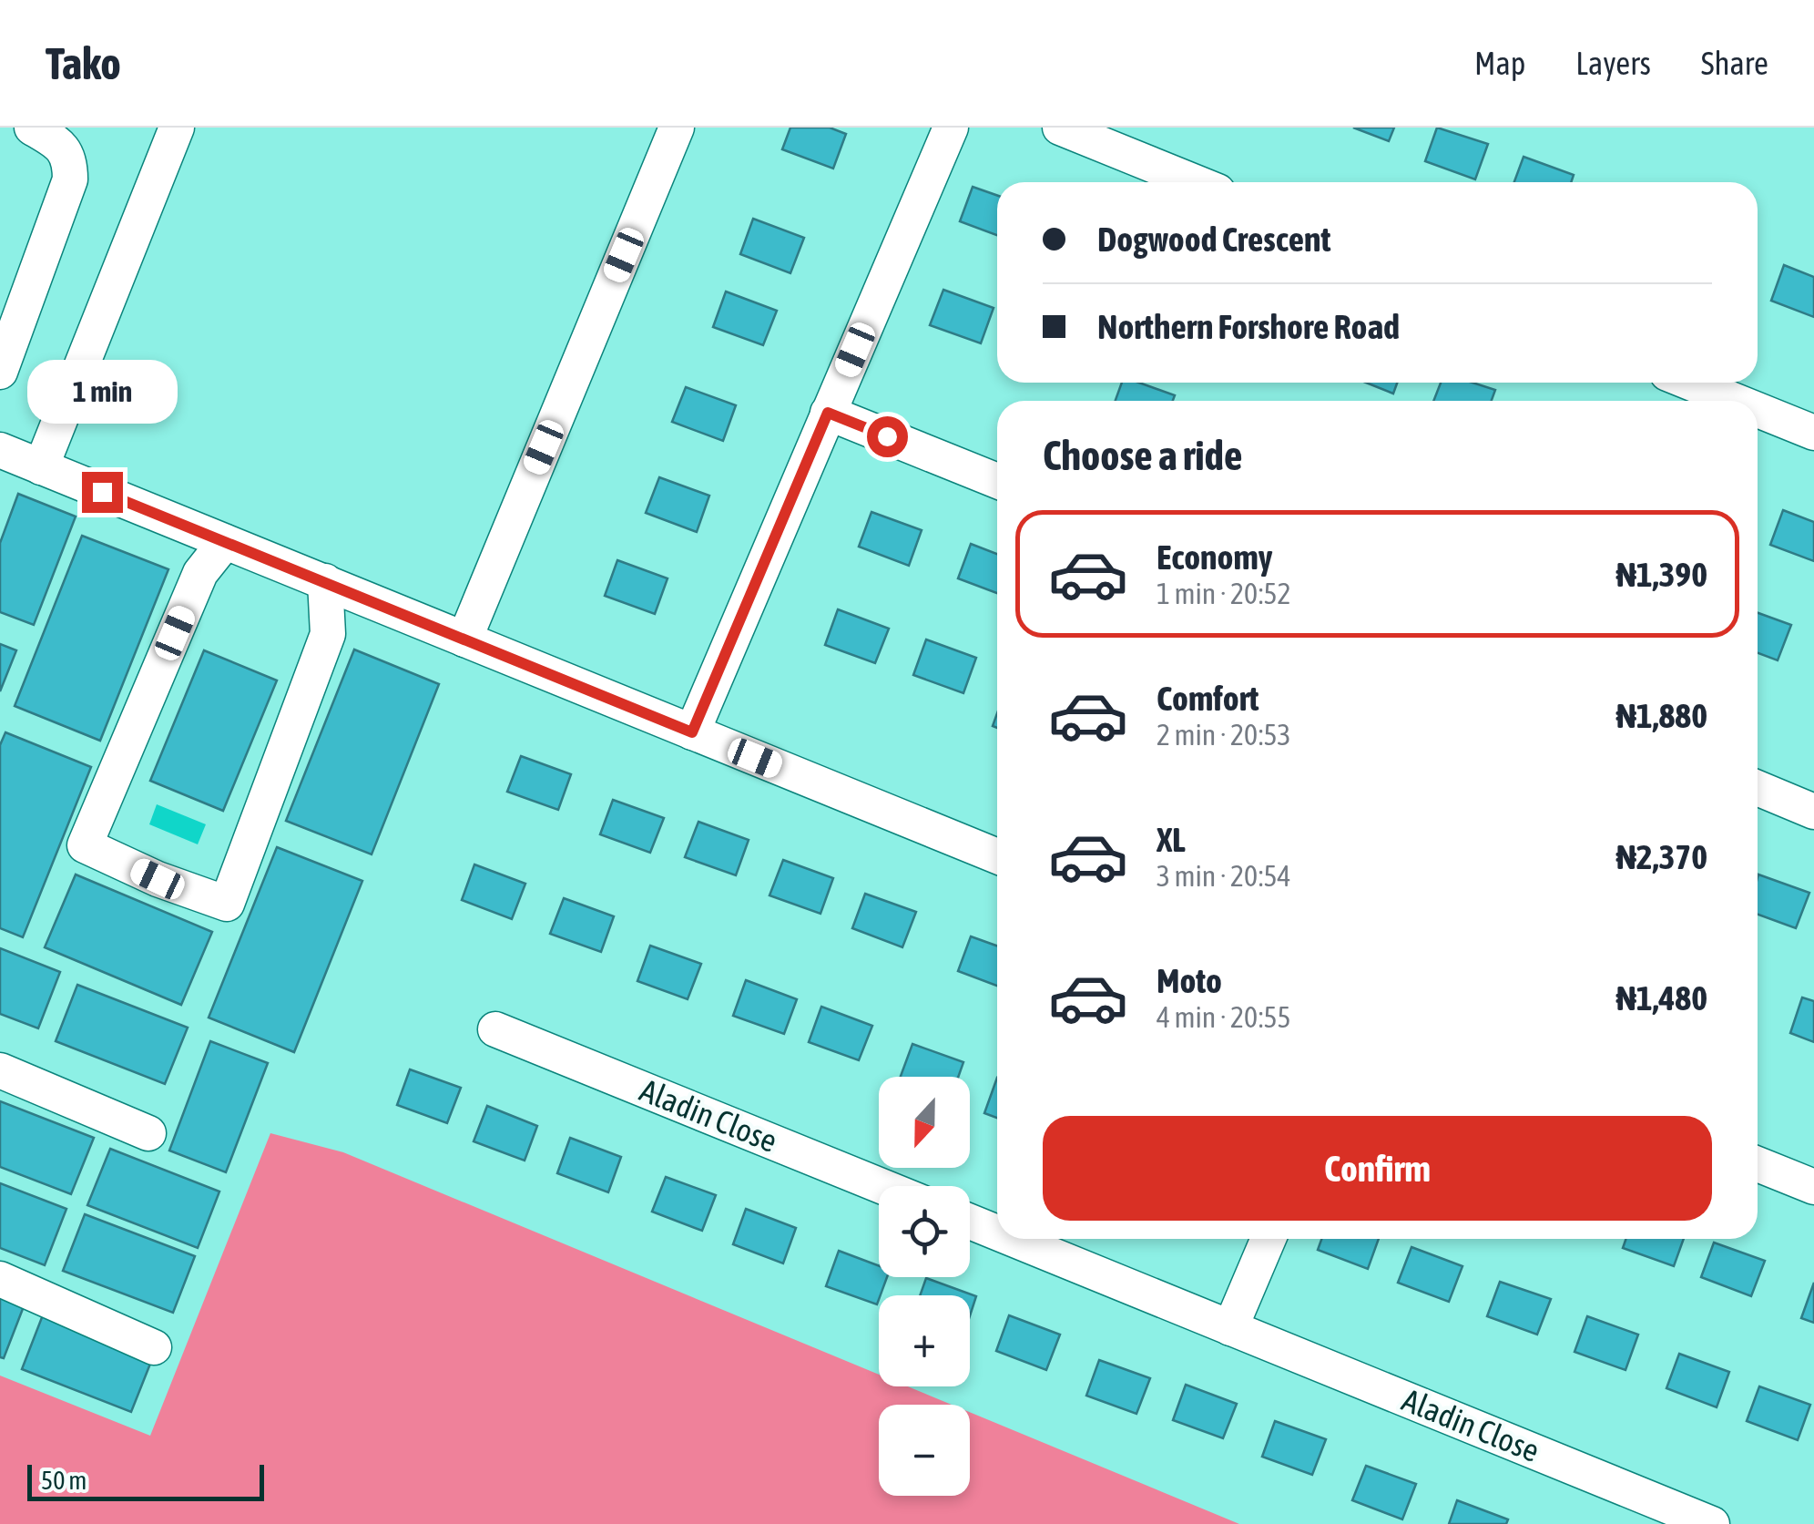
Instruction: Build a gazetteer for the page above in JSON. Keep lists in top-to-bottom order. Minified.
{"streets":{"street":["Aladin Close"]},"scale_bar":"50 m","north":"bottom","page":{"header":"Tako","nav":["Map","Layers","Share"],"banner":["Dogwood Crescent","Northern Forshore Road"],"bubble":"1 min","heading":"Choose a ride","list":[{"name":"Economy","note":"1 min · 20:52","value":"₦1,390"},{"name":"Comfort","note":"2 min · 20:53","value":"₦1,880"},{"name":"XL","note":"3 min · 20:54","value":"₦2,370"},{"name":"Moto","note":"4 min · 20:55","value":"₦1,480"}],"map_buttons":["+","−"],"buttons":"Confirm","scale":"50 m"}}
